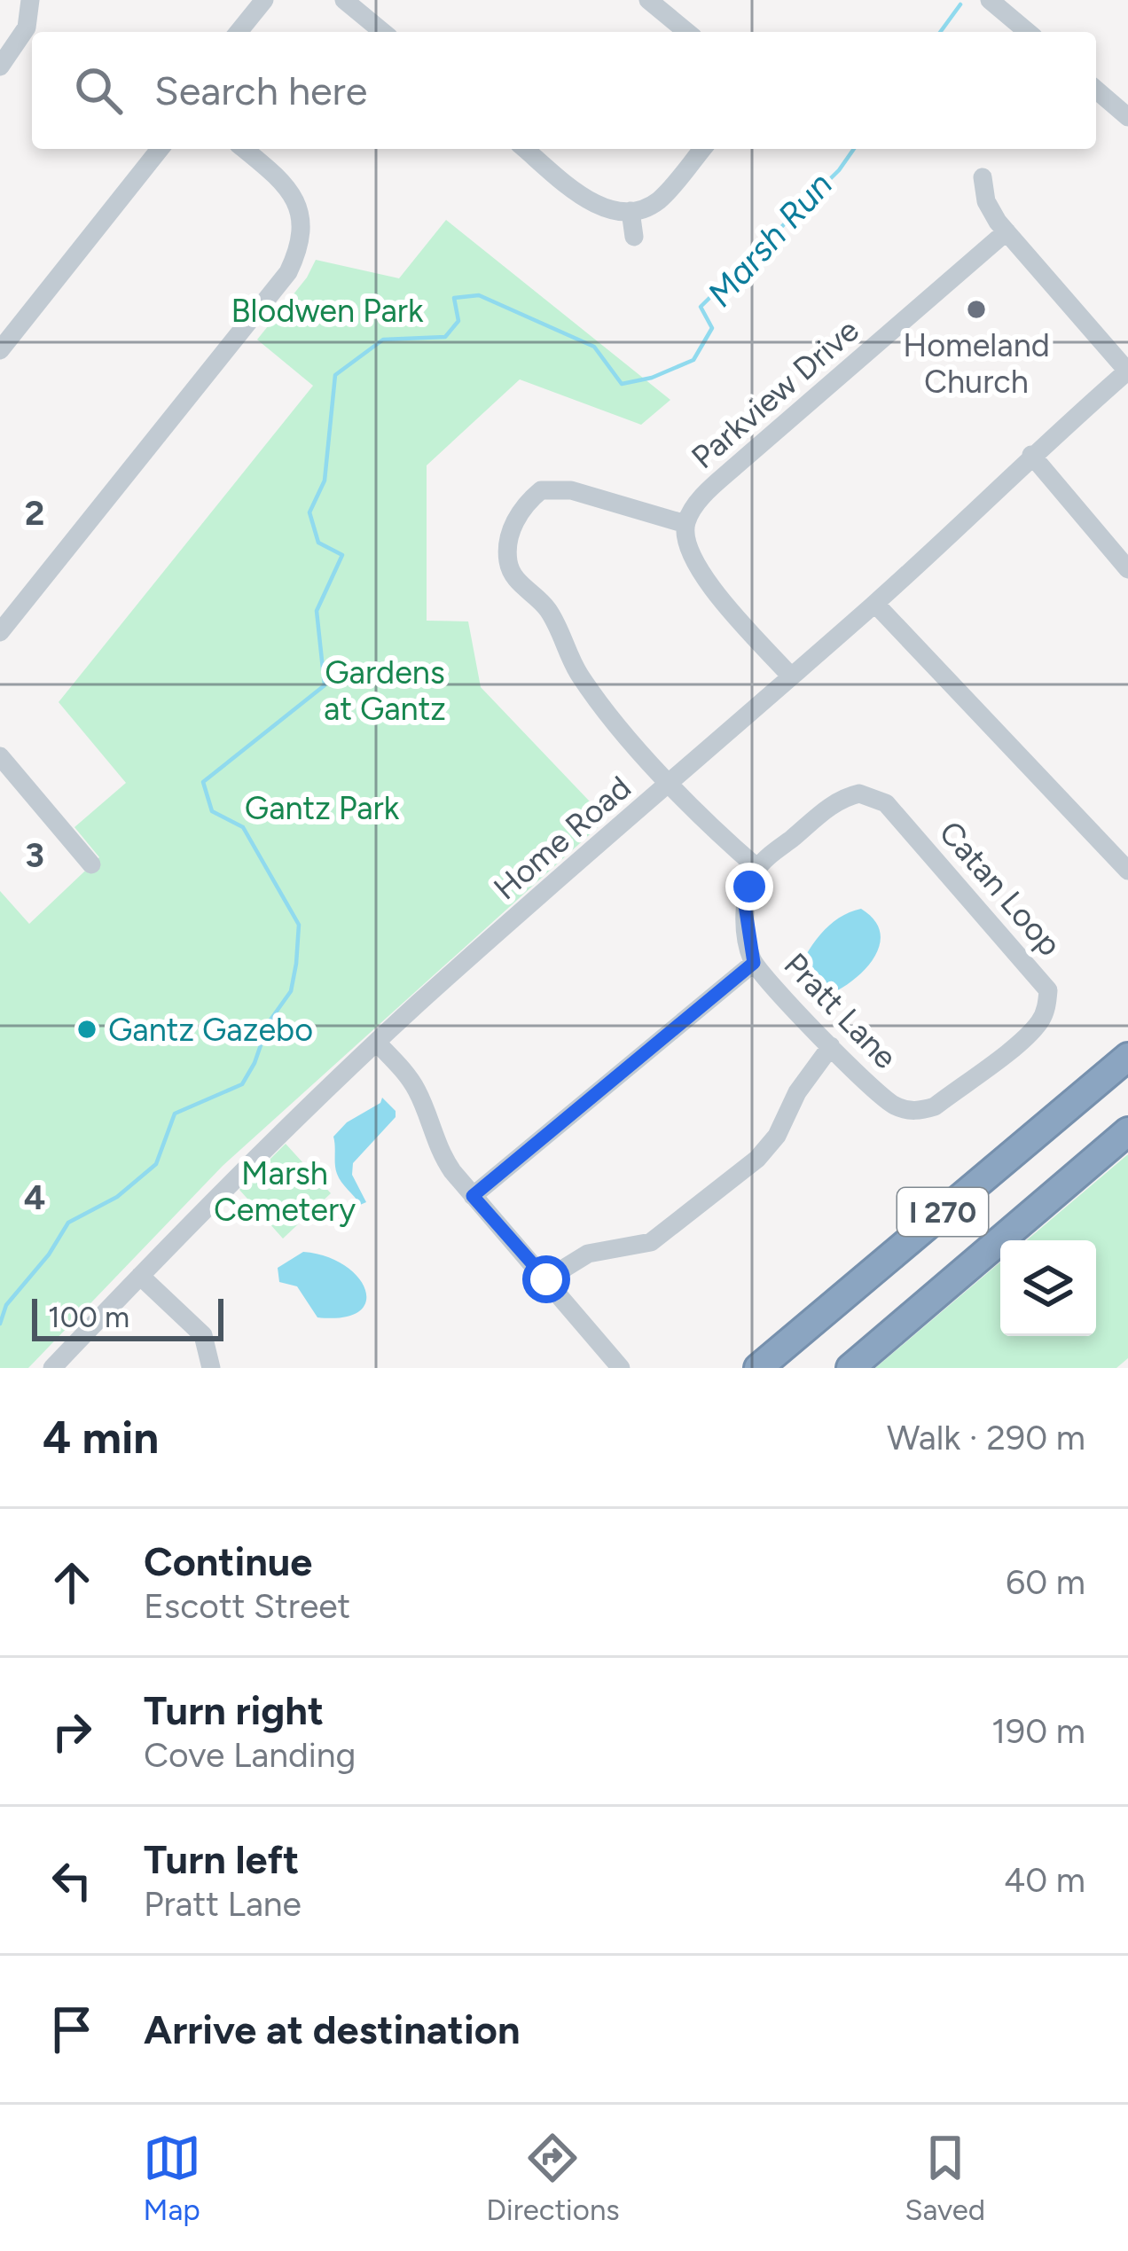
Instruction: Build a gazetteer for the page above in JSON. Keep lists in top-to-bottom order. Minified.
{"streets":{"highway":["I 270"],"street":["Parkview Drive","Home Road","Catan Loop","Pratt Lane"]},"crossings":[["Catan Loop","Pratt Lane"]],"water":["Marsh Run"],"parks":["Blodwen Park","Gardens at Gantz","Gantz Park","Marsh Cemetery"],"places":["Homeland Church","Gantz Gazebo"],"scale_bar":"100 m","page":{"search":"Search here","scale":"100 m","heading":["4 min","Walk · 290 m"],"list":[["Continue","Escott Street","60 m"],["Turn right","Cove Landing","190 m"],["Turn left","Pratt Lane","40 m"],"Arrive at destination"],"nav":["Map","Directions","Saved"]},"grid":{"rows":["2","3","4"]}}
